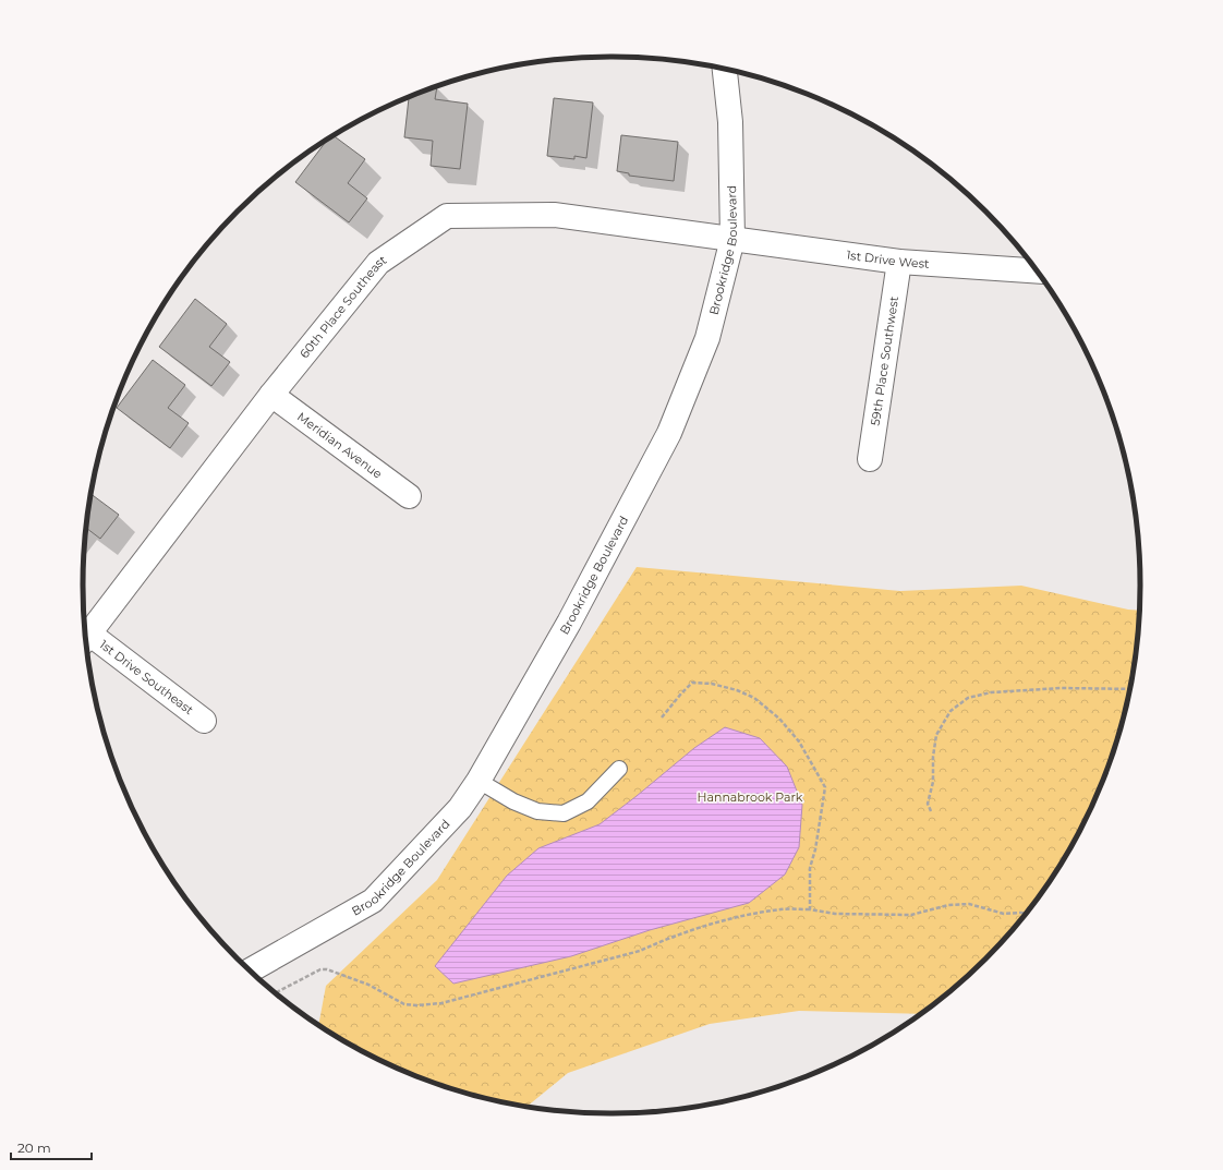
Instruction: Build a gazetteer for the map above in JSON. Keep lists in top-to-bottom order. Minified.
{"streets":{"street":["Brookridge Boulevard","1st Drive West","60th Place Southeast","59th Place Southwest","Meridian Avenue","1st Drive Southeast"]},"crossings":[["Brookridge Boulevard","1st Drive West"],["Brookridge Boulevard","60th Place Southeast"],["1st Drive West","60th Place Southeast"],["1st Drive West","59th Place Southwest"],["60th Place Southeast","Meridian Avenue"]],"parks":["Hannabrook Park"],"scale_bar":"20 m"}
